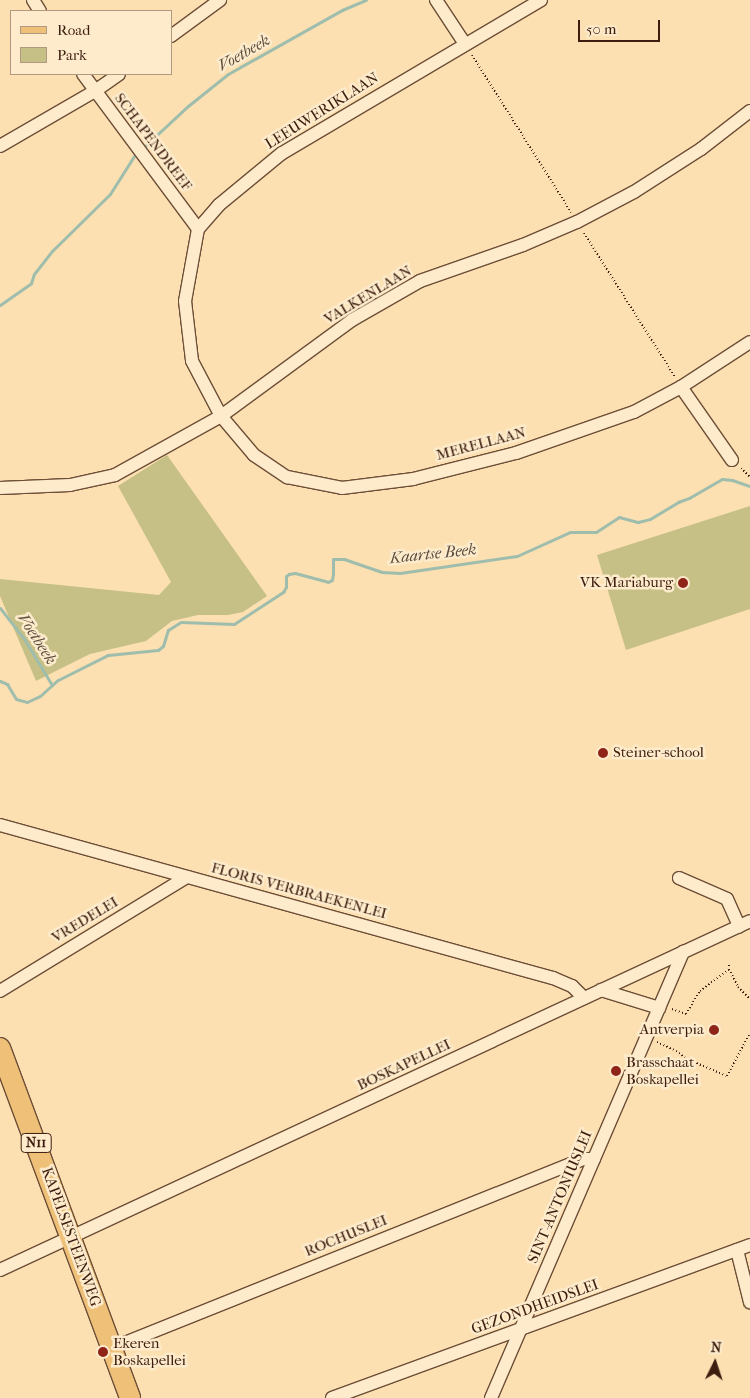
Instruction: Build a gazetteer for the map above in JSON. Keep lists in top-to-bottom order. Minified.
{"streets":{"main road":["N11","KAPELSESTEENWEG"],"street":["LEEUWERIKLAAN","SCHAPENDREEF","VALKENLAAN","MERELLAAN","FLORIS VERBRAEKENLEI","VREDELEI","BOSKAPELLEI","SINT-ANTONIUSLEI","ROCHUSLEI","GEZONDHEIDSLEI"]},"crossings":[["LEEUWERIKLAAN","SCHAPENDREEF"],["VALKENLAAN","MERELLAAN"],["FLORIS VERBRAEKENLEI","VREDELEI"],["FLORIS VERBRAEKENLEI","BOSKAPELLEI"],["BOSKAPELLEI","SINT-ANTONIUSLEI"],["BOSKAPELLEI","KAPELSESTEENWEG"],["SINT-ANTONIUSLEI","ROCHUSLEI"],["SINT-ANTONIUSLEI","GEZONDHEIDSLEI"],["ROCHUSLEI","KAPELSESTEENWEG"]],"water":["Voetbeek","Kaartse Beek"],"places":["VK Mariaburg","Steiner-school","Antverpia","Brasschaat Boskapellei","Ekeren Boskapellei"],"legend":["Road","Park"],"scale_bar":"50 m","north":"top"}
